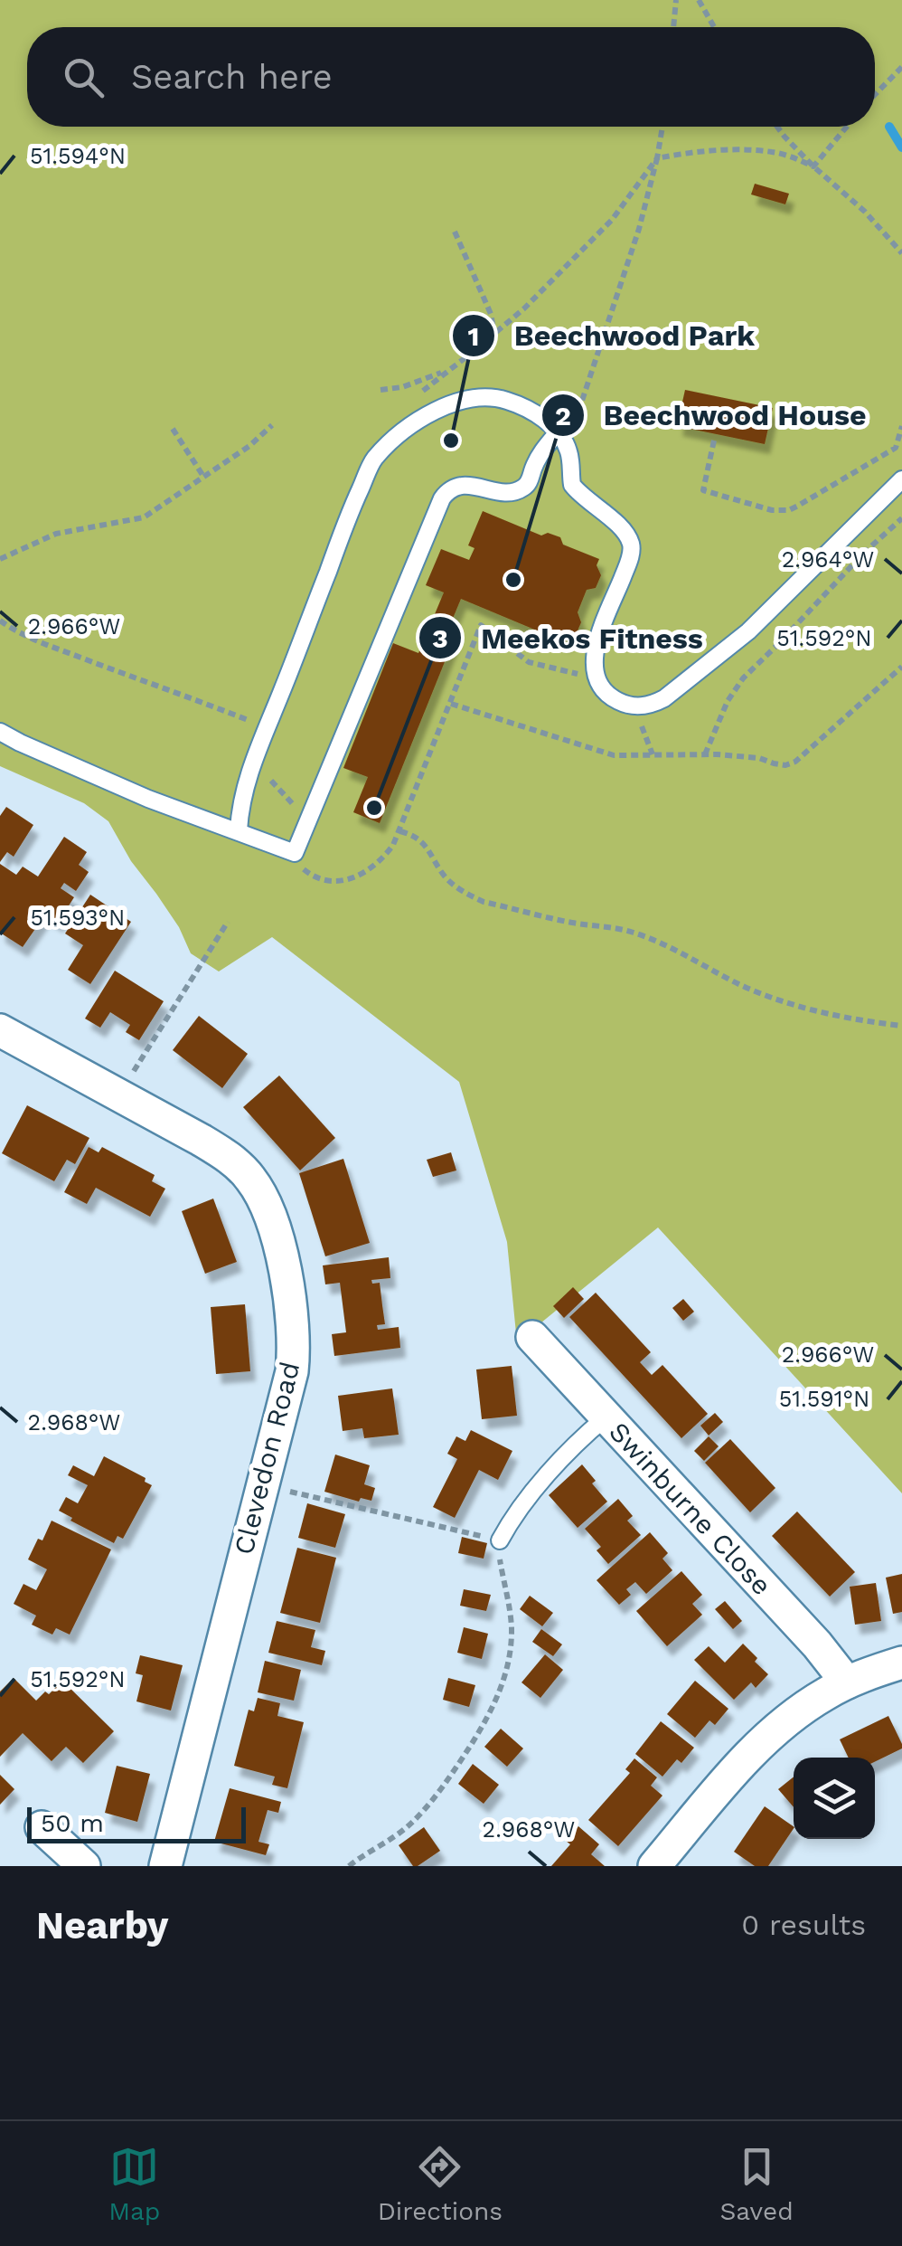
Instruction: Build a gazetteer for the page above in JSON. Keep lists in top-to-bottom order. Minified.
{"streets":{"street":["Clevedon Road","Swinburne Close"]},"places":["Beechwood Park","Beechwood House","Meekos Fitness"],"scale_bar":"50 m","page":{"search":"Search here","scale":"50 m","heading":["Nearby","0 results"],"nav":["Map","Directions","Saved"]},"coordinates":["51.594°N","2.964°W","2.966°W","51.592°N","51.593°N","51.591°N","2.968°W"]}
